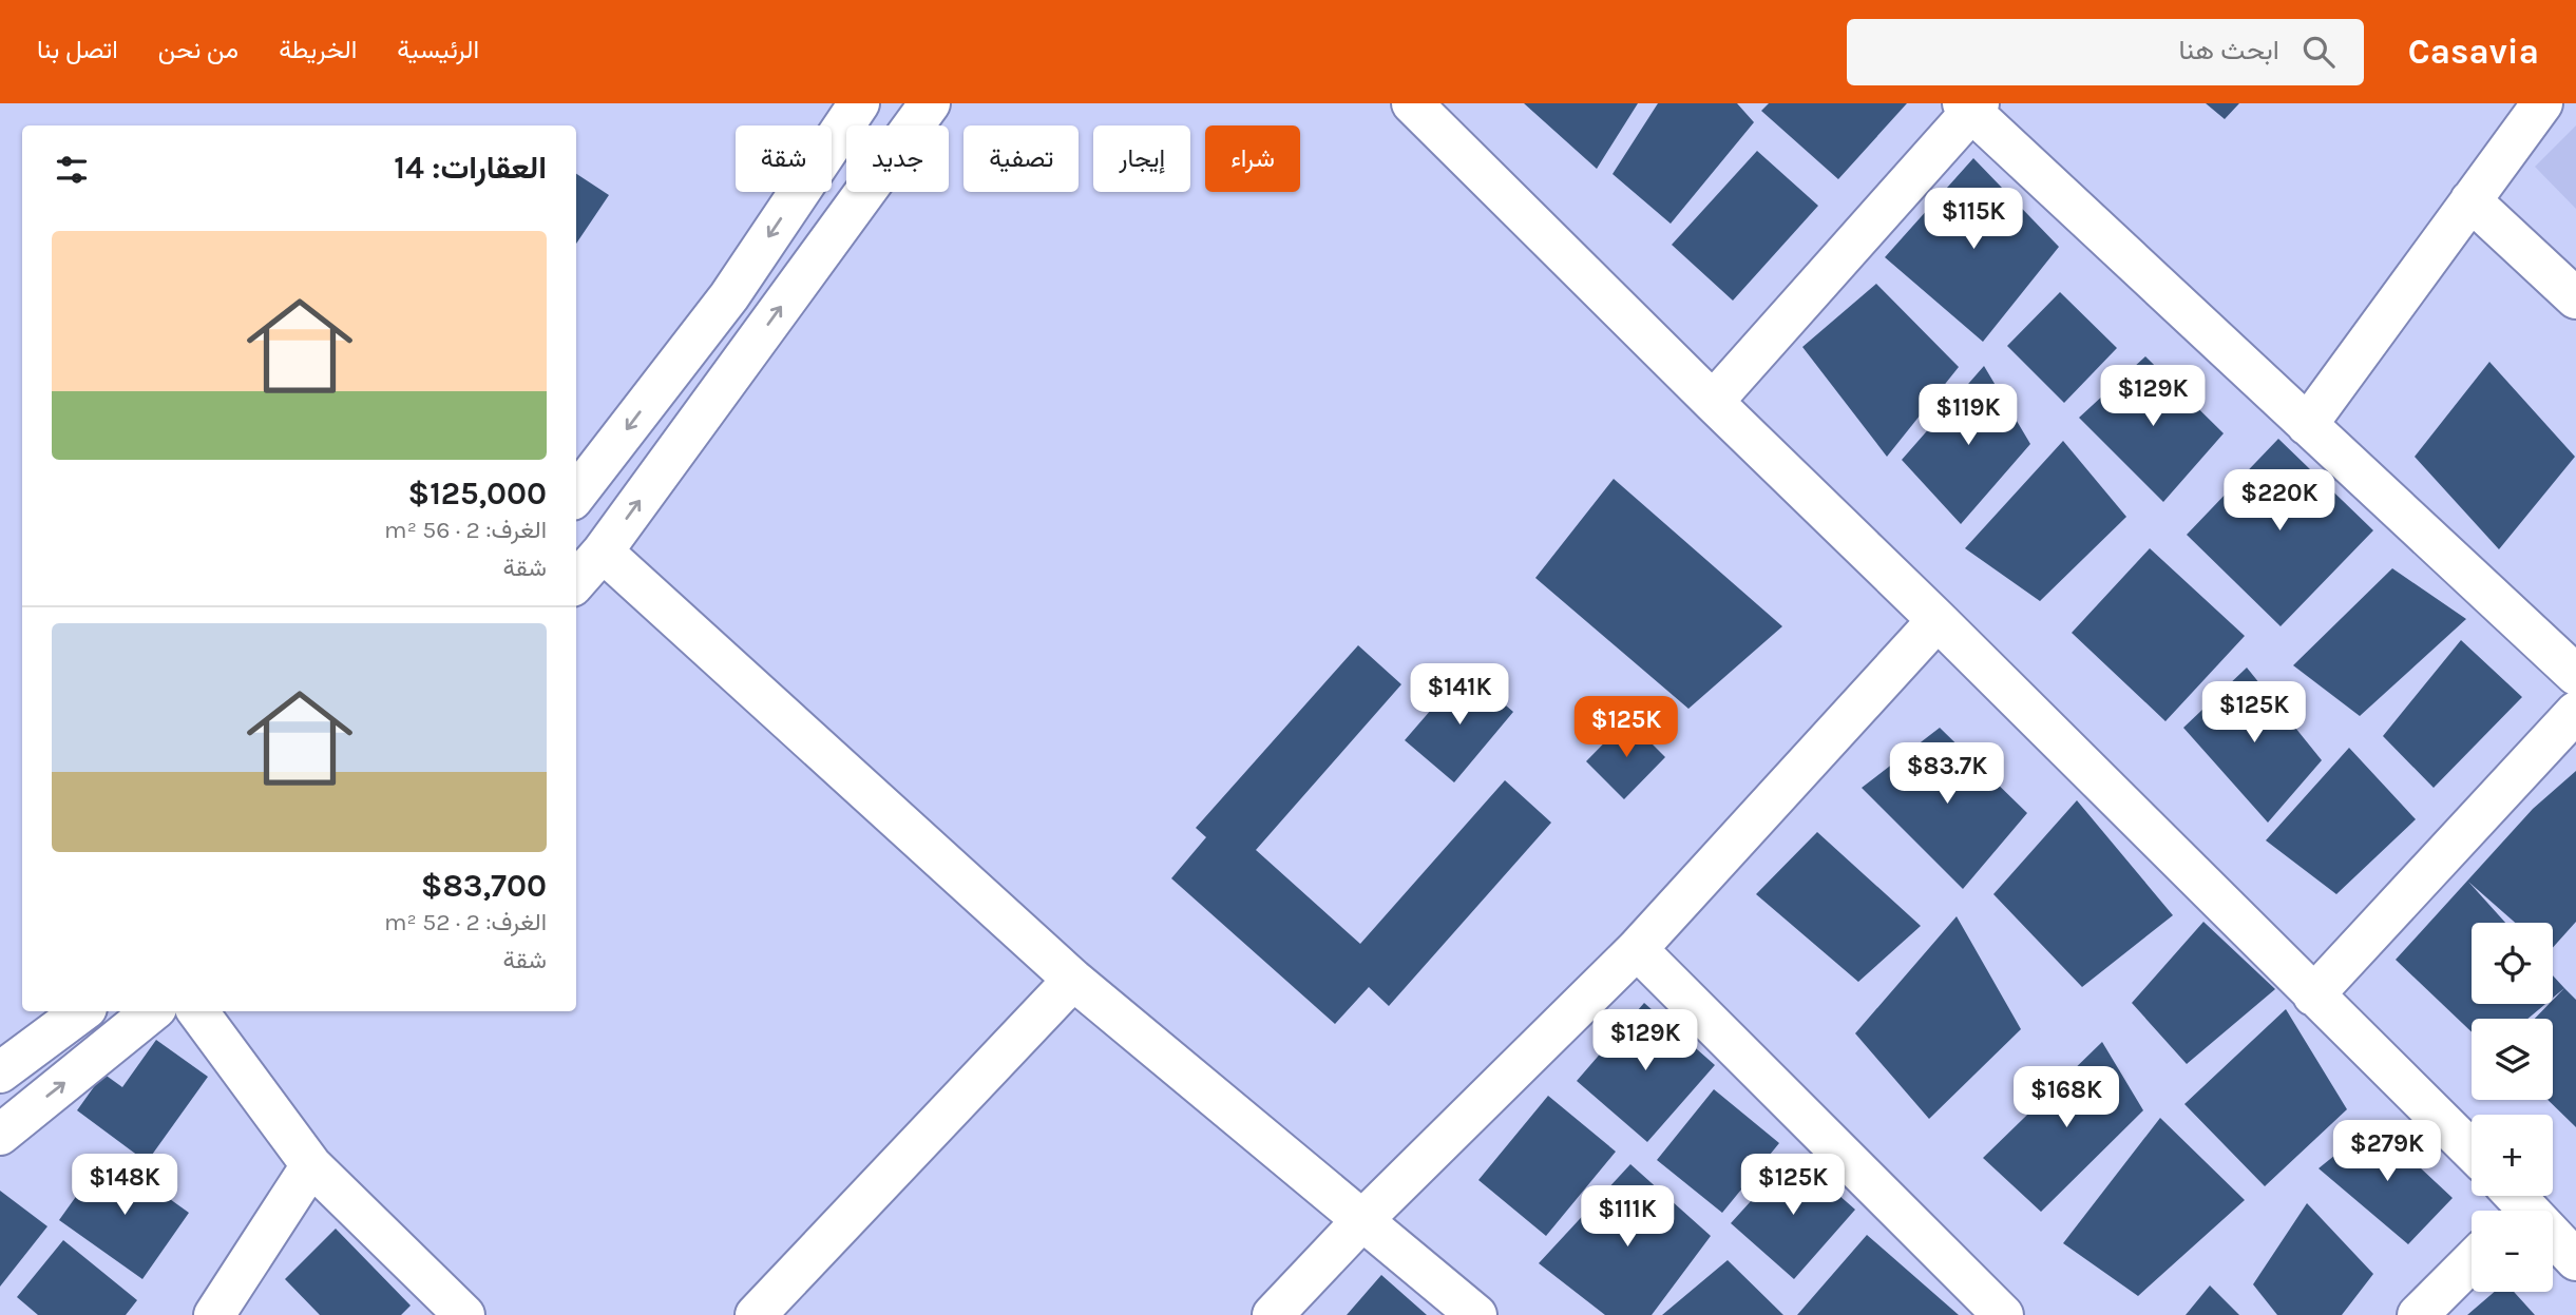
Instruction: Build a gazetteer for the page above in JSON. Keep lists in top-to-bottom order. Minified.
{"page":{"header":"Casavia","search":"ابحث هنا","nav":["الرئيسية","الخريطة","من نحن","اتصل بنا"],"chip":["شراء","إيجار","تصفية","جديد","شقة"],"heading":"العقارات: 14","price":["$115K","$129K","$119K","$220K","$141K","$125K","$125K","$83.7K","$129K","$168K","$279K","$148K","$125K","$111K"],"list":[{"name":"$125,000","note":"الغرف: 2 · 56 m² · شقة"},{"name":"$83,700","note":"الغرف: 2 · 52 m² · شقة"}],"map_buttons":["+","−"]}}
